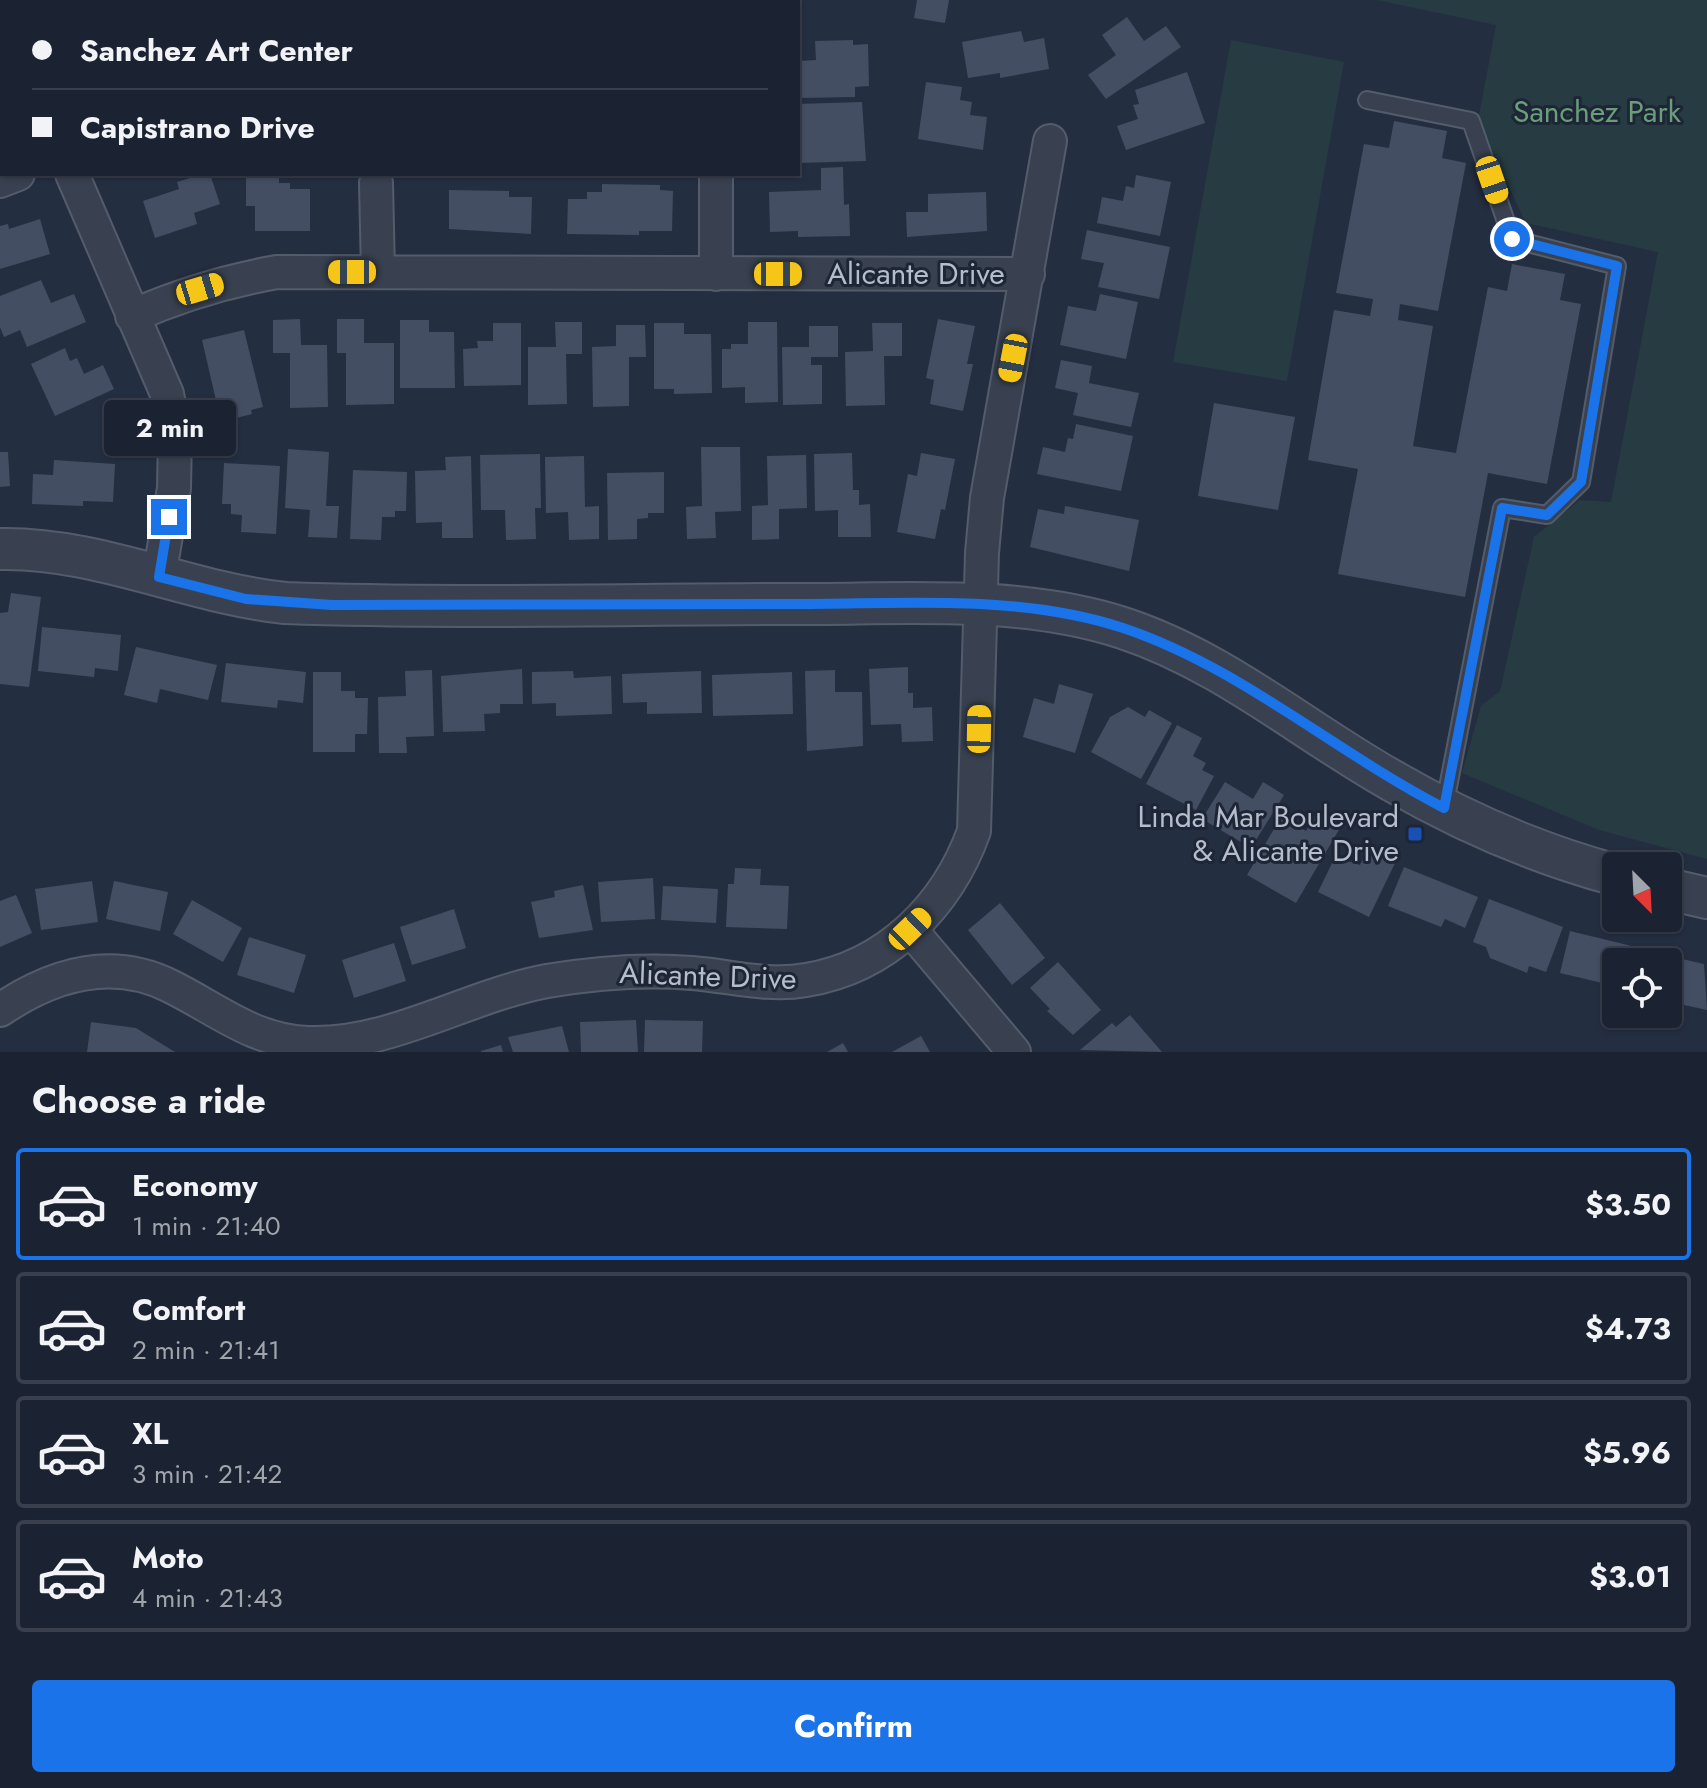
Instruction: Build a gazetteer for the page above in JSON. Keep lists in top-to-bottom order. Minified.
{"streets":{"street":["Alicante Drive"]},"parks":["Sanchez Park"],"places":{"transit":["Linda Mar Boulevard & Alicante Drive"]},"north":"bottom right","page":{"banner":["Sanchez Art Center","Capistrano Drive"],"bubble":"2 min","heading":"Choose a ride","list":[{"name":"Economy","note":"1 min · 21:40","value":"$3.50"},{"name":"Comfort","note":"2 min · 21:41","value":"$4.73"},{"name":"XL","note":"3 min · 21:42","value":"$5.96"},{"name":"Moto","note":"4 min · 21:43","value":"$3.01"}],"buttons":"Confirm"}}
